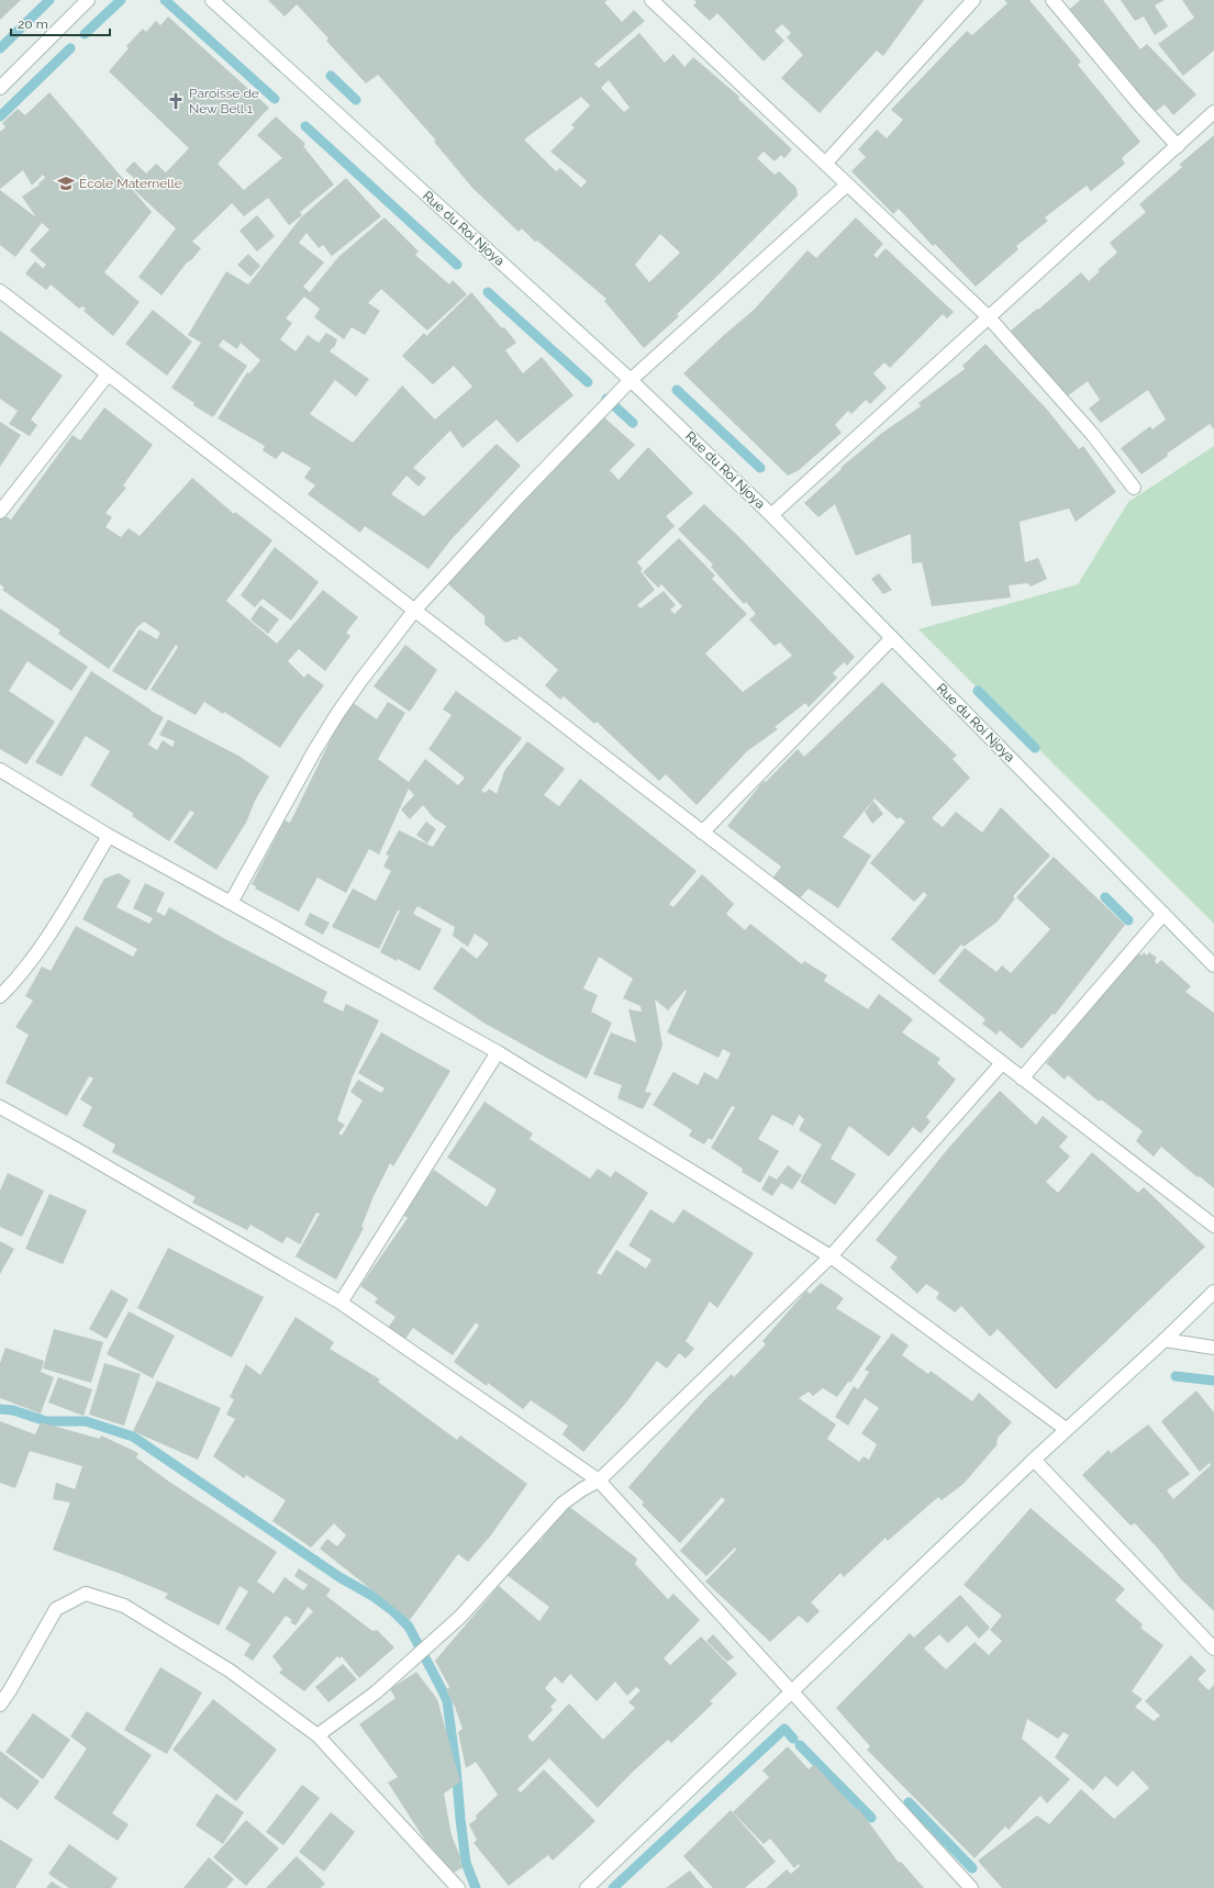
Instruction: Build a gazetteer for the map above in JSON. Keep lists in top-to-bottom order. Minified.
{"streets":{"street":["Rue du Roi Njoya"]},"places":{"church":["Paroisse de New Bell 1"],"school or university":["École Maternelle"]},"scale_bar":"20 m"}
